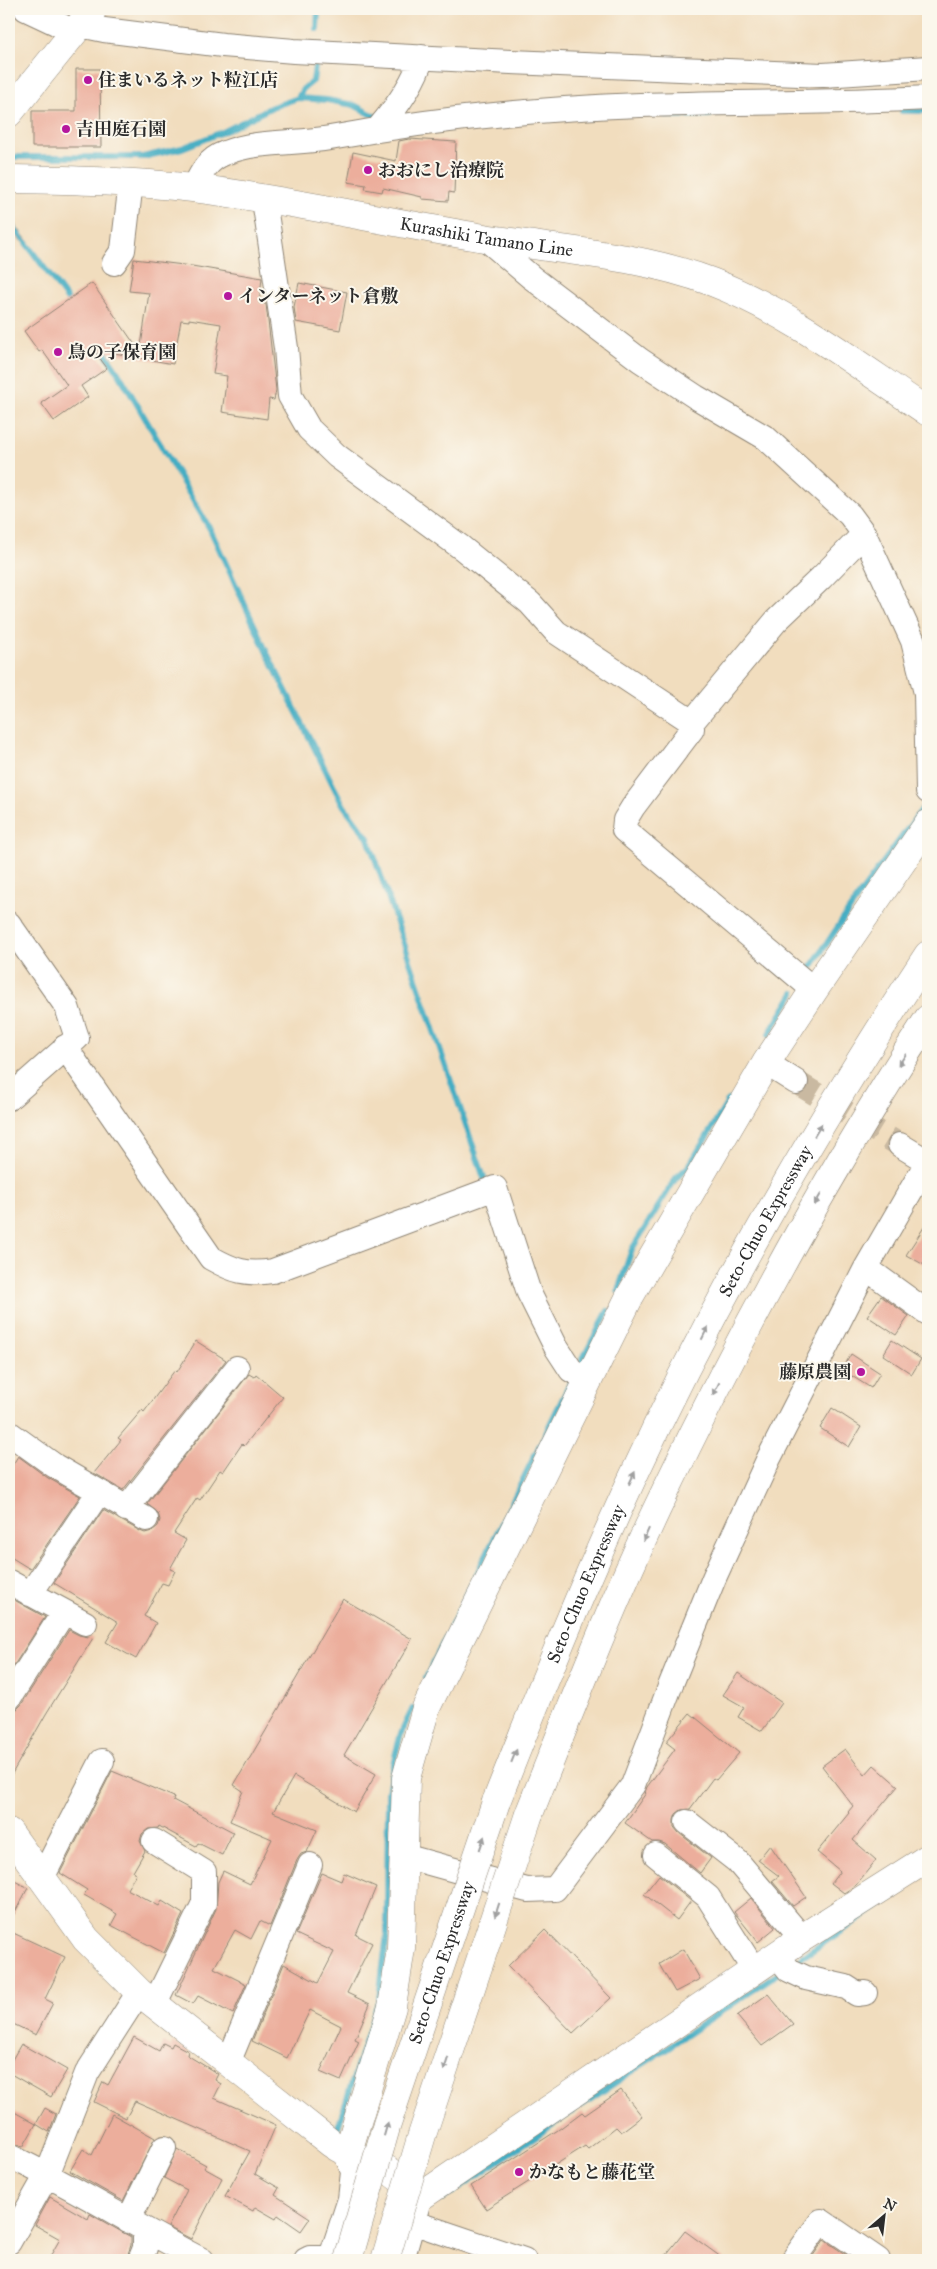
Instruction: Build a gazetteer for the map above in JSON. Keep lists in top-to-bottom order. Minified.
{"streets":{"main road":["Kurashiki Tamano Line","Seto-Chuo Expressway"]},"places":["住まいるネット粒江店","吉田庭石園","おおにし治療院","インターネット倉敷","鳥の子保育園","藤原農園","かなもと藤花堂"],"north":"top right"}
